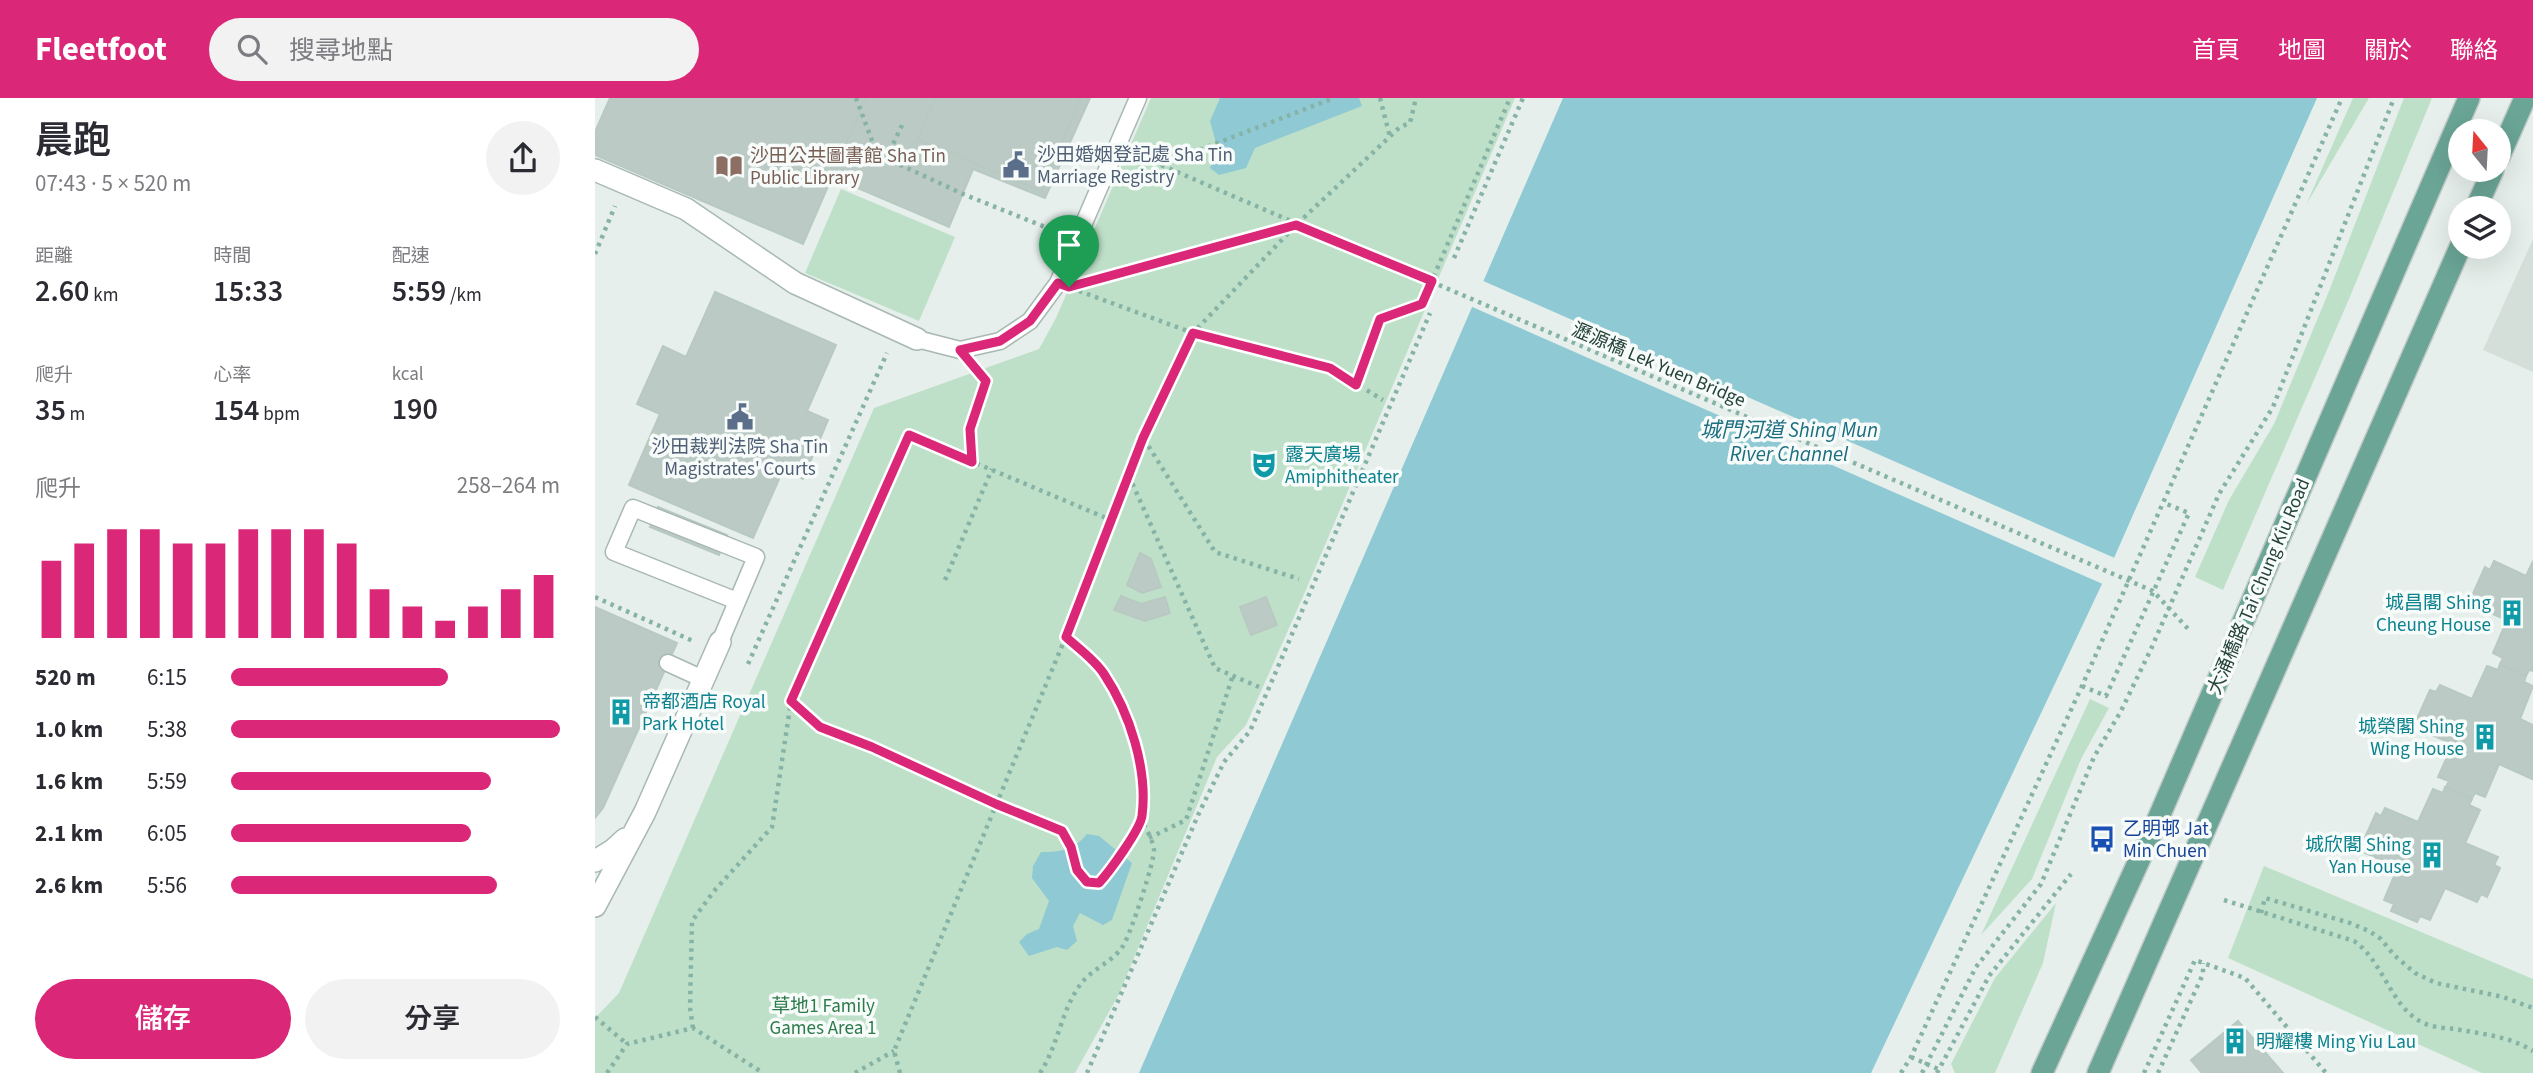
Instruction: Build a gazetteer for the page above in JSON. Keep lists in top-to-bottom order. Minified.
{"streets":{"main road":["大涌橋路 Tai Chung Kiu Road"],"path":["瀝源橋 Lek Yuen Bridge"]},"water":["城門河道 Shing Mun River Channel"],"parks":["草地1 Family Games Area 1"],"places":{"public building":["沙田婚姻登記處 Sha Tin Marriage Registry","沙田裁判法院 Sha Tin Magistrates' Courts"],"library":["沙田公共圖書館 Sha Tin Public Library"],"theatre":["露天廣場 Amiphitheater"],"building":["城昌閣 Shing Cheung House","帝都酒店 Royal Park Hotel","城榮閣 Shing Wing House","城欣閣 Shing Yan House","明耀樓 Ming Yiu Lau"],"bus stop":["乙明邨 Jat Min Chuen"]},"north":"top","page":{"header":"Fleetfoot","search":"搜尋地點","nav":["首頁","地圖","關於","聯絡"],"heading":["晨跑","07:43 · 5 × 520 m"],"stats":[["距離","2.60 km"],["時間","15:33"],["配速","5:59 /km"],["爬升","35 m"],["心率","154 bpm"],["kcal","190"]],"chart":["爬升","258–264 m"],"list":[{"name":"520 m","note":"6:15"},{"name":"1.0 km","note":"5:38"},{"name":"1.6 km","note":"5:59"},{"name":"2.1 km","note":"6:05"},{"name":"2.6 km","note":"5:56"}],"buttons":["儲存","分享"]}}
